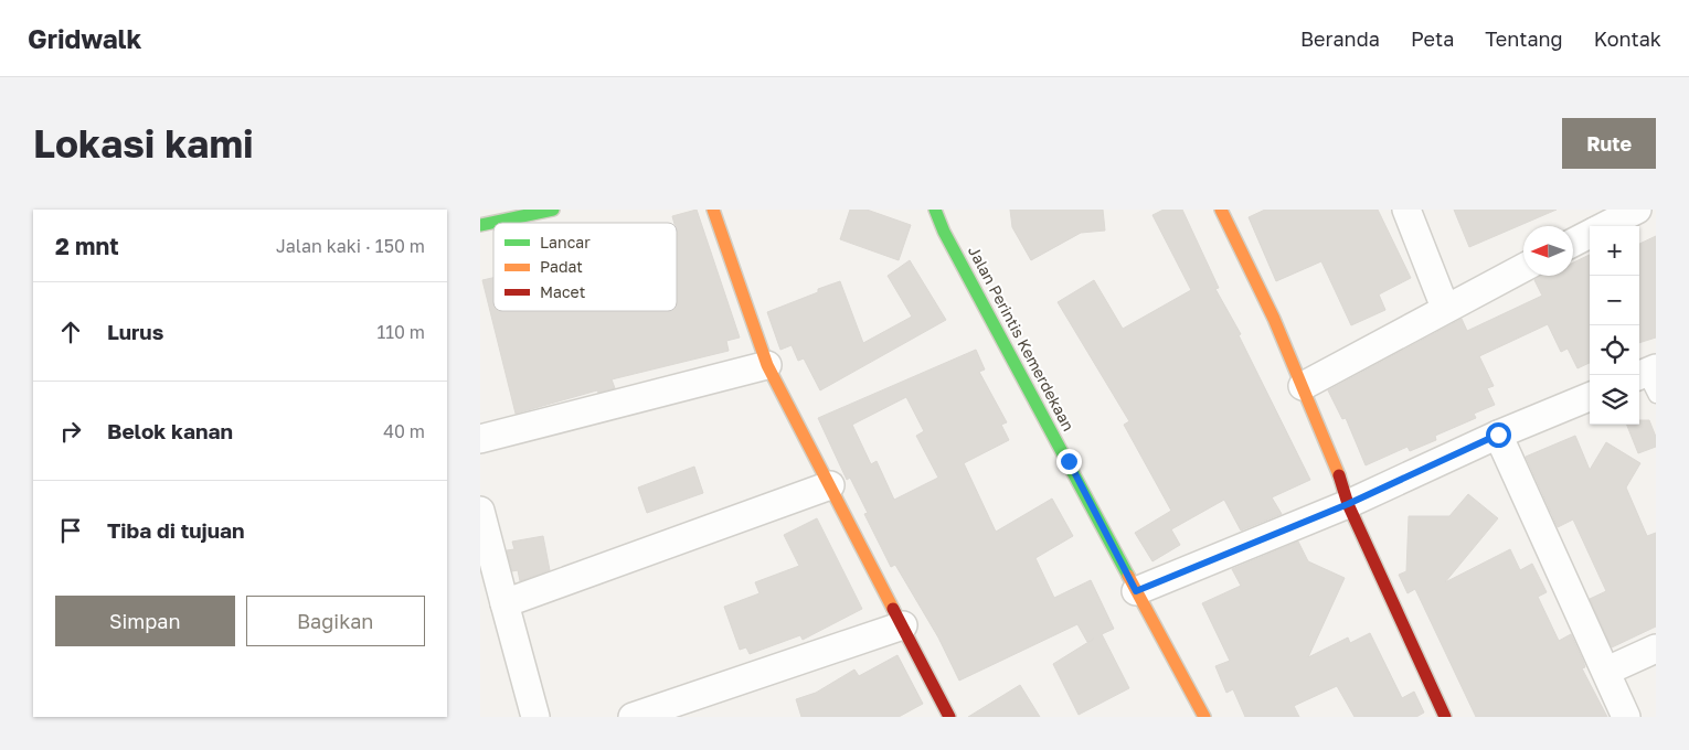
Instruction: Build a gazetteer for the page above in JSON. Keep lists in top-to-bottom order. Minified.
{"streets":{"street":["Jalan Perintis Kemerdekaan"]},"legend":["Lancar","Padat","Macet"],"north":"left","page":{"header":"Gridwalk","nav":["Beranda","Peta","Tentang","Kontak"],"buttons":["Rute",["Simpan","Bagikan"]],"title":"Lokasi kami","heading":["2 mnt","Jalan kaki · 150 m"],"map_buttons":["+","−"],"list":[["Lurus","110 m"],["Belok kanan","40 m"],"Tiba di tujuan"]}}
